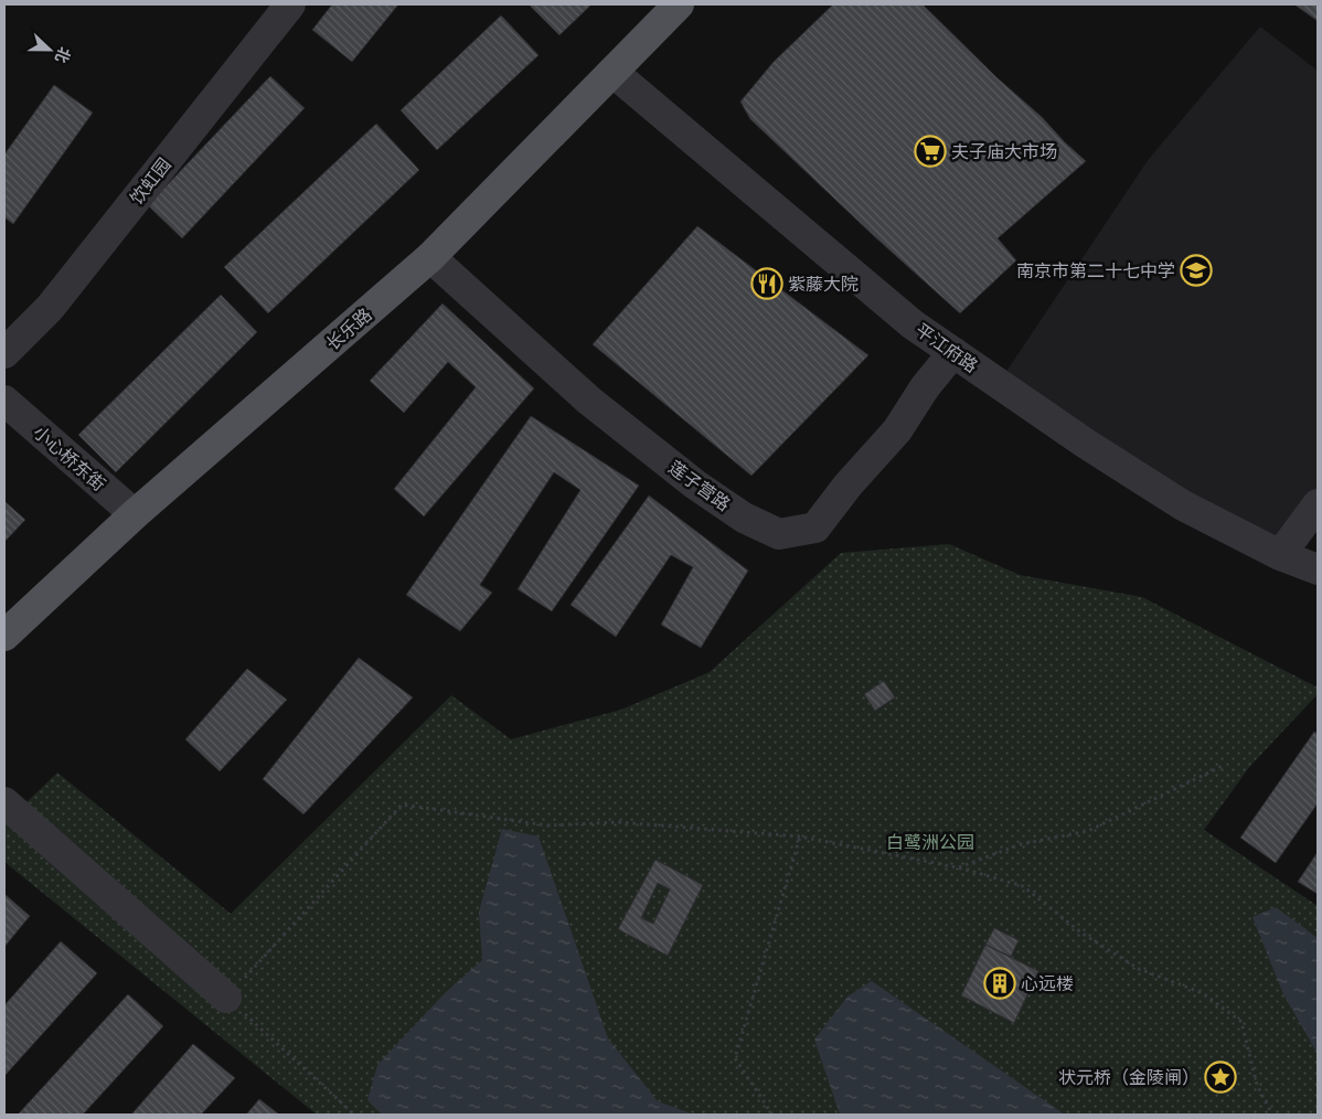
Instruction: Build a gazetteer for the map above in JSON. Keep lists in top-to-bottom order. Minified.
{"streets":{"main road":["长乐路"],"street":["饮虹园","平江府路","小心桥东街","莲子营路"]},"crossings":[["长乐路","平江府路"],["长乐路","小心桥东街"],["长乐路","莲子营路"],["平江府路","莲子营路"]],"parks":["白鹭洲公园"],"places":{"supermarket":["夫子庙大市场"],"school or university":["南京市第二十七中学"],"restaurant":["紫藤大院"],"building":["心远楼"],"place":["状元桥（金陵闸）"]},"north":"right"}
